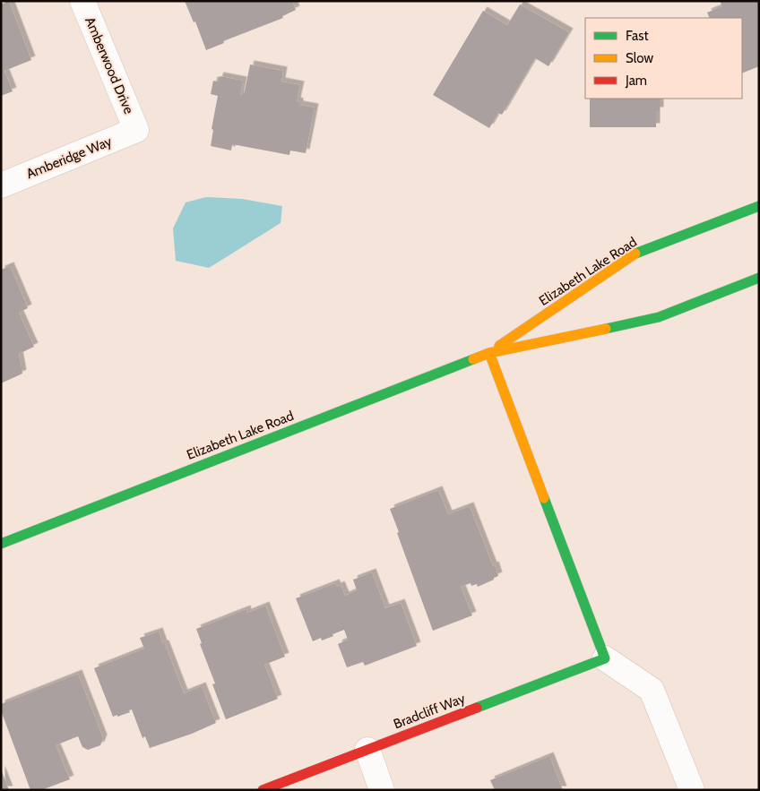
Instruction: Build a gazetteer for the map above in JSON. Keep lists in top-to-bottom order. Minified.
{"streets":{"main road":["Elizabeth Lake Road","Bradcliff Way"],"street":["Amberwood Drive","Amberidge Way"]},"crossings":[["Amberwood Drive","Amberidge Way"]],"legend":["Fast","Slow","Jam"]}
